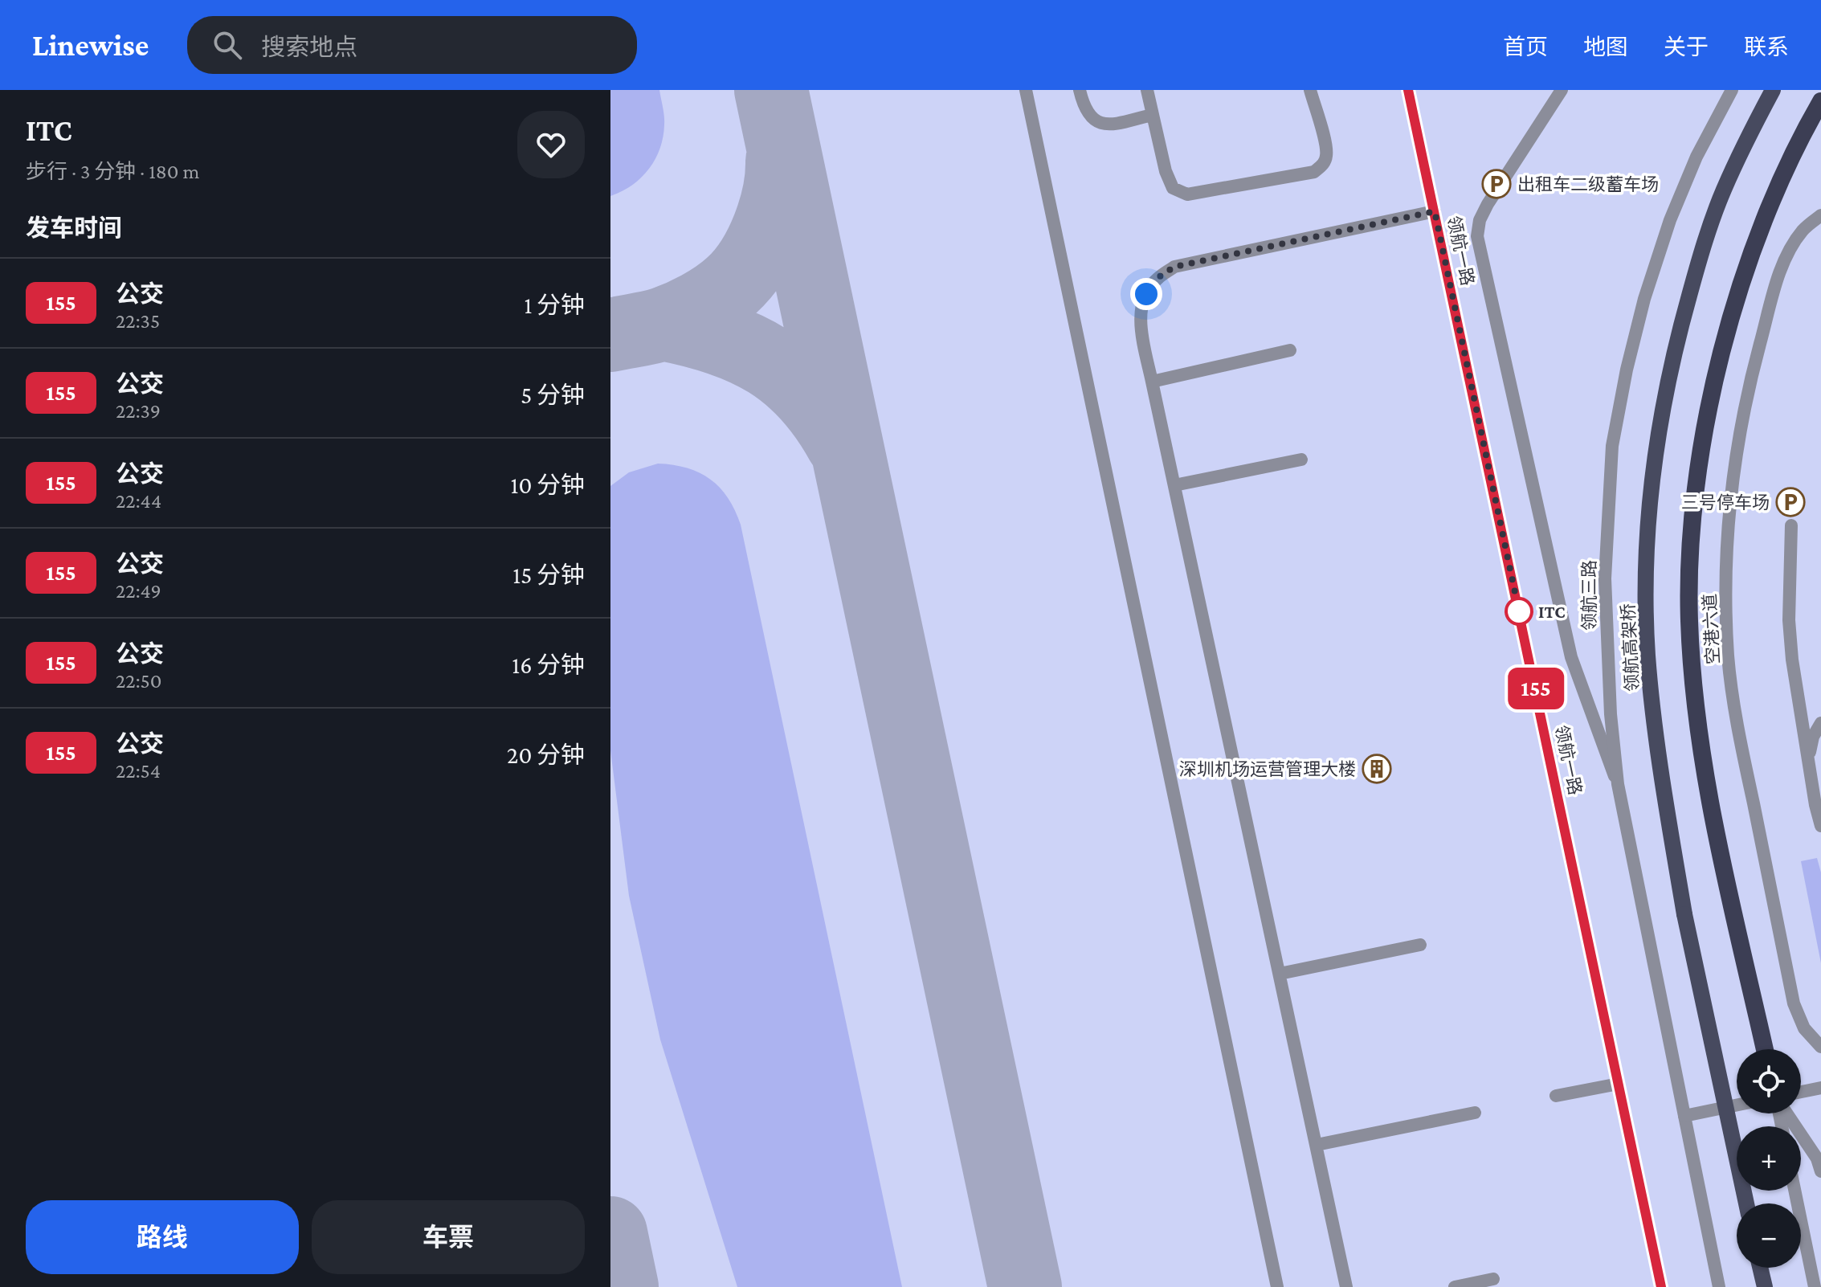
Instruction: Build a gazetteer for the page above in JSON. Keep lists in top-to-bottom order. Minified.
{"streets":{"main road":["领航高架桥"],"street":["领航一路","领航三路","空港六道"]},"places":{"parking":["出租车二级蓄车场","三号停车场"],"other":["ITC"],"building":["深圳机场运营管理大楼"]},"lines":["bus line 155"],"page":{"header":"Linewise","search":"搜索地点","nav":["首页","地图","关于","联系"],"heading":[["ITC","步行 · 3 分钟 · 180 m"],"发车时间"],"on_map":"155","list":[{"mark":"155","name":"公交","note":"22:35","value":"1 分钟"},{"mark":"155","name":"公交","note":"22:39","value":"5 分钟"},{"mark":"155","name":"公交","note":"22:44","value":"10 分钟"},{"mark":"155","name":"公交","note":"22:49","value":"15 分钟"},{"mark":"155","name":"公交","note":"22:50","value":"16 分钟"},{"mark":"155","name":"公交","note":"22:54","value":"20 分钟"}],"map_buttons":["+","−"],"buttons":["路线","车票"]}}
